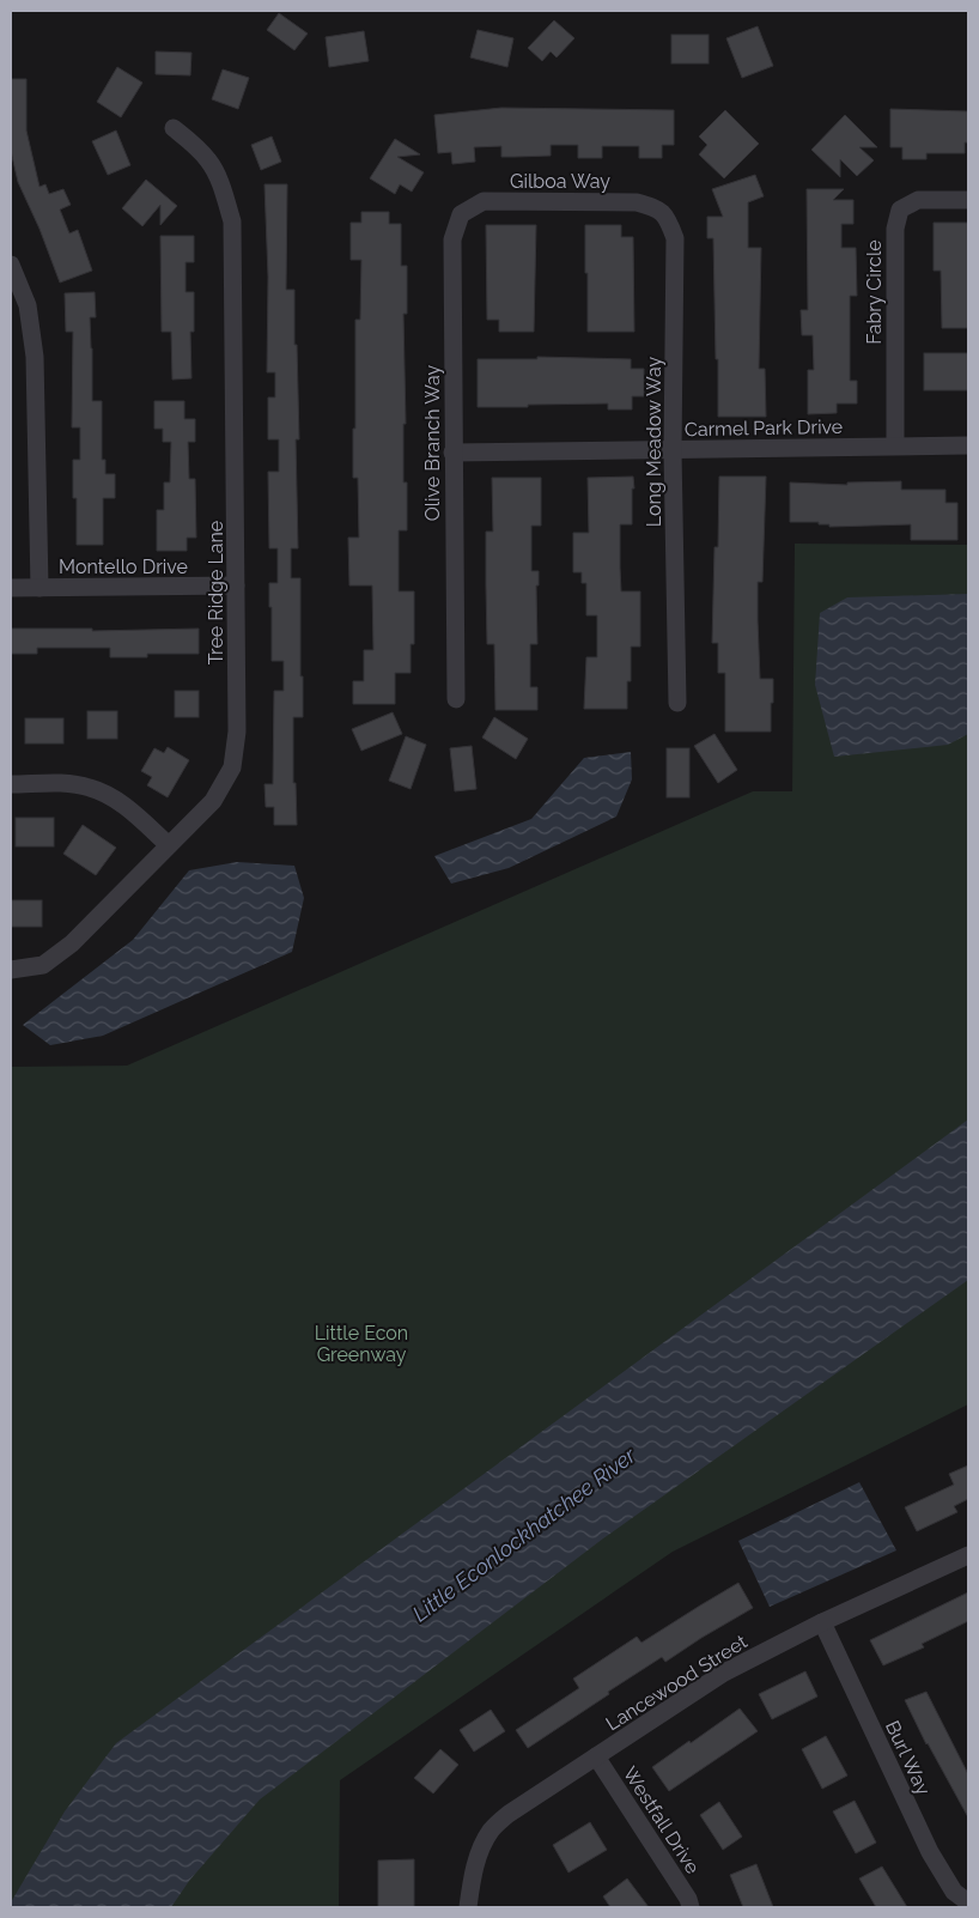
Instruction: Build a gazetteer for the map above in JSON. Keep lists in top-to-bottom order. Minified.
{"streets":{"street":["Gilboa Way","Fabry Circle","Carmel Park Drive","Long Meadow Way","Olive Branch Way","Montello Drive","Tree Ridge Lane","Lancewood Street","Burl Way","Westfall Drive"]},"crossings":[["Gilboa Way","Long Meadow Way"],["Gilboa Way","Olive Branch Way"],["Fabry Circle","Carmel Park Drive"],["Carmel Park Drive","Long Meadow Way"],["Carmel Park Drive","Olive Branch Way"],["Montello Drive","Tree Ridge Lane"],["Lancewood Street","Burl Way"],["Lancewood Street","Westfall Drive"]],"water":["Little Econlockhatchee River"],"parks":["Little Econ Greenway"]}
